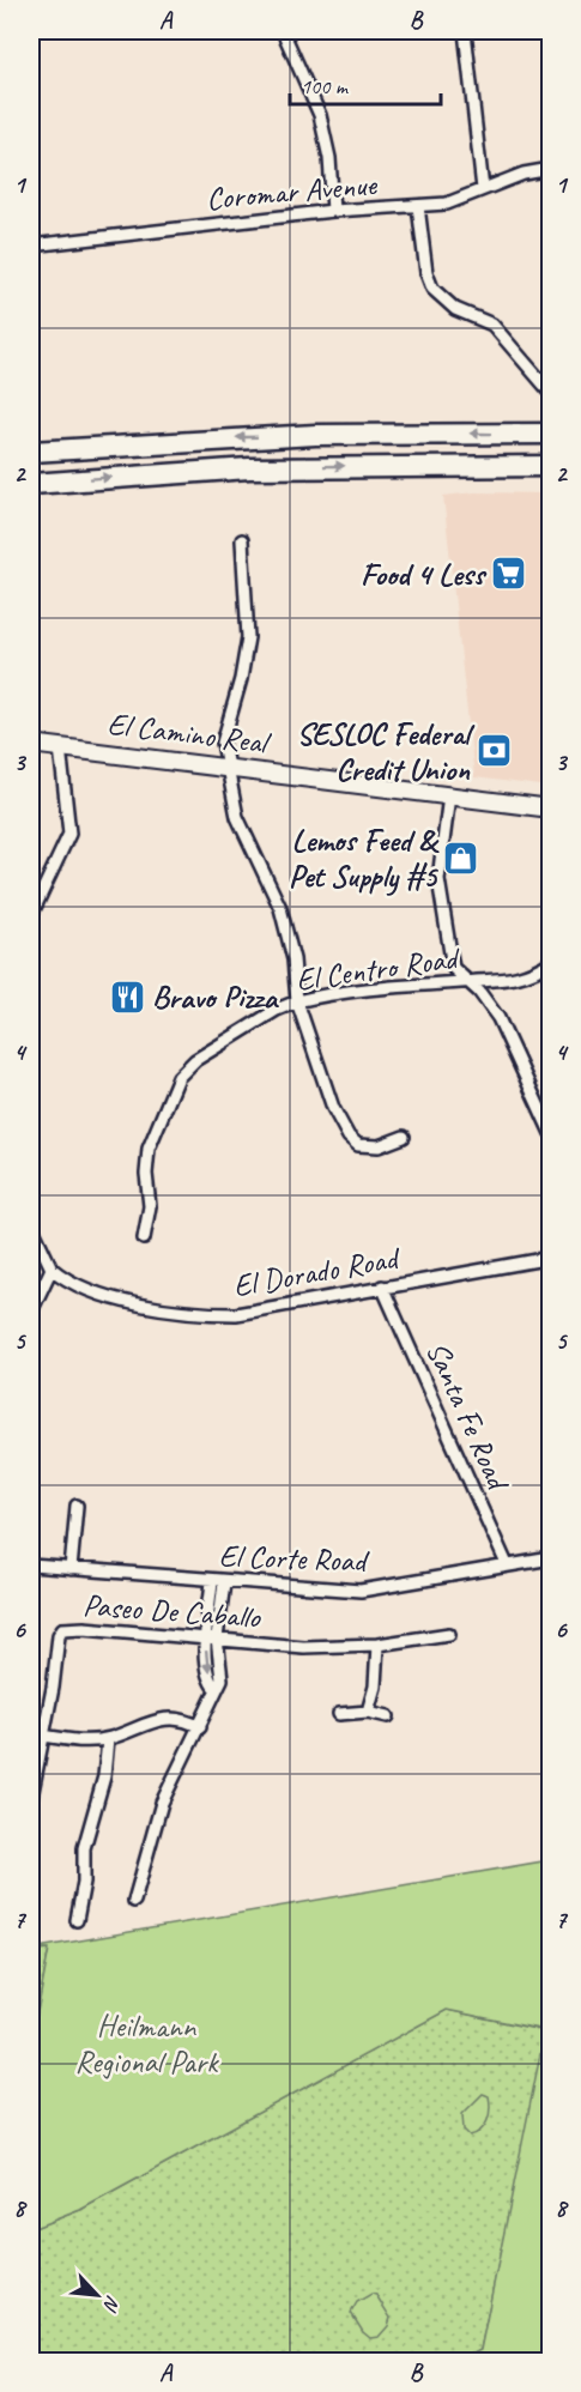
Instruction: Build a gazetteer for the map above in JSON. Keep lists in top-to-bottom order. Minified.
{"streets":{"main road":["El Camino Real"],"street":["Coromar Avenue","El Centro Road","El Dorado Road","Santa Fe Road","El Corte Road","Paseo De Caballo"]},"crossings":[["El Dorado Road","Santa Fe Road"],["Santa Fe Road","El Corte Road"]],"parks":["Heilmann Regional Park"],"places":{"supermarket":["Food 4 Less"],"bank":["SESLOC Federal Credit Union"],"shop":["Lemos Feed & Pet Supply #5"],"restaurant":["Bravo Pizza"]},"scale_bar":"100 m","north":"bottom right","grid":{"columns":["A","B"],"rows":["1","2","3","4","5","6","7","8"]}}
